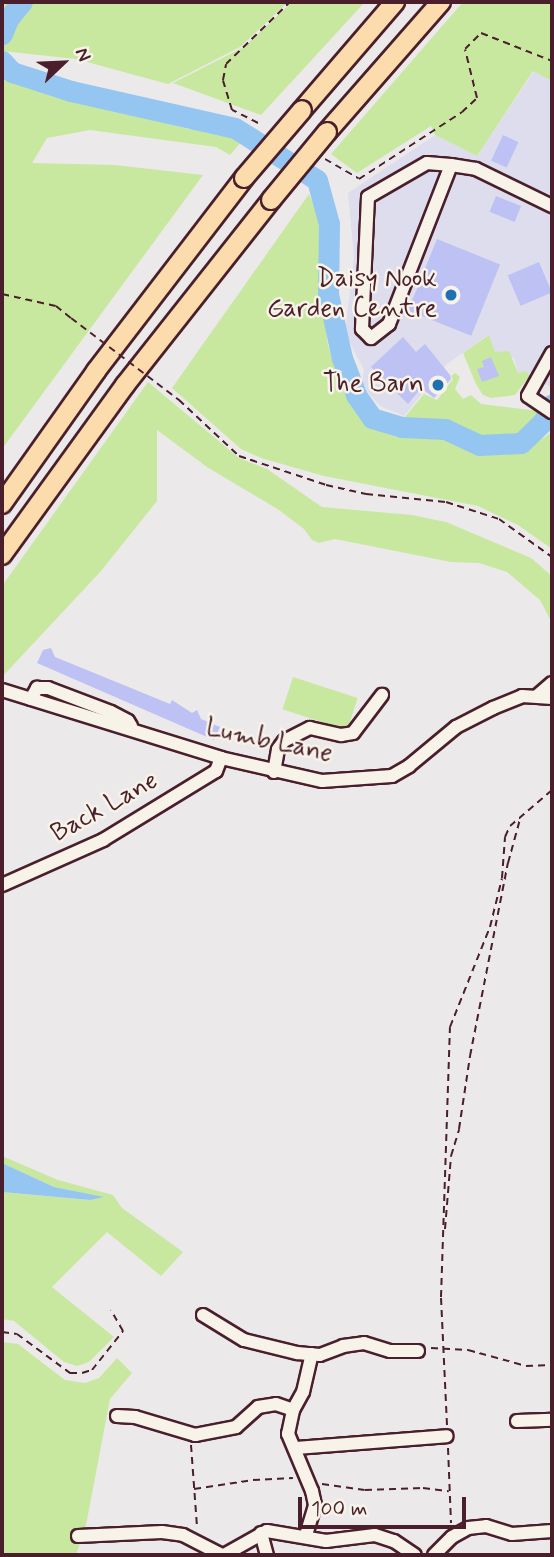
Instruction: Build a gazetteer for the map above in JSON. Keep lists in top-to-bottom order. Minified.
{"streets":{"street":["Lumb Lane","Back Lane"]},"crossings":[["Lumb Lane","Back Lane"]],"places":["Daisy Nook Garden Centre","The Barn"],"scale_bar":"100 m","north":"top right"}
